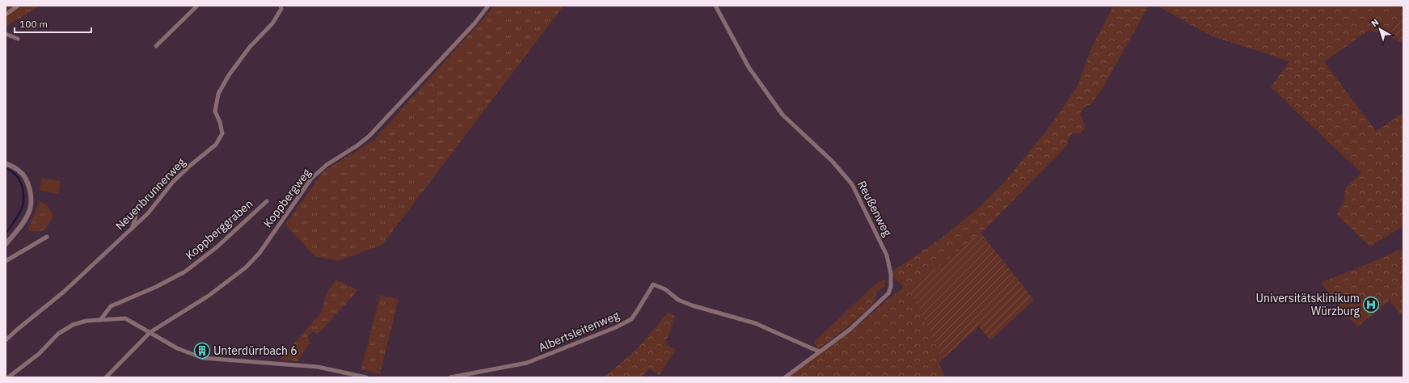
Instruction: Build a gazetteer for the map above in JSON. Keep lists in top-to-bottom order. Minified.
{"streets":{"street":["Neuenbrunnerweg","Koppbergweg","Reußenweg","Koppberggraben","Albertsleitenweg"]},"crossings":[["Reußenweg","Albertsleitenweg"]],"places":{"hospital":["Universitätsklinikum Würzburg"],"building":["Unterdürrbach 6"]},"scale_bar":"100 m","north":"top left"}
